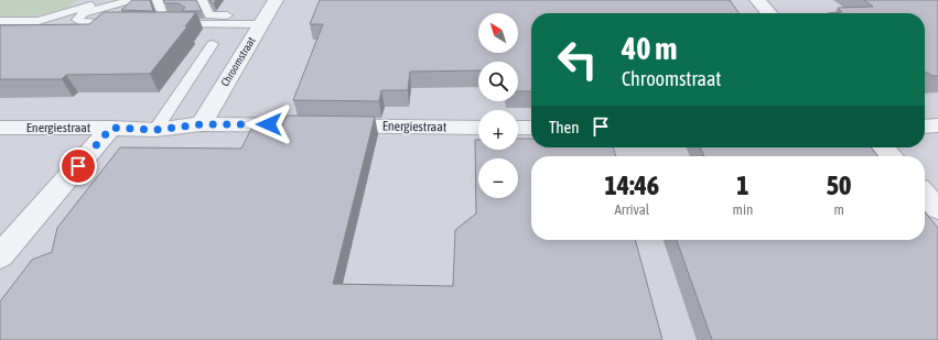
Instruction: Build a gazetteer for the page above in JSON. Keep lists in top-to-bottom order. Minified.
{"streets":{"street":["Chroomstraat","Energiestraat"]},"crossings":[["Chroomstraat","Energiestraat"]],"north":"top left","page":{"map_buttons":["+","−"],"turn":["40 m","Chroomstraat"],"then":"Then","eta":["14:46","Arrival","1","min","50","m"]}}
